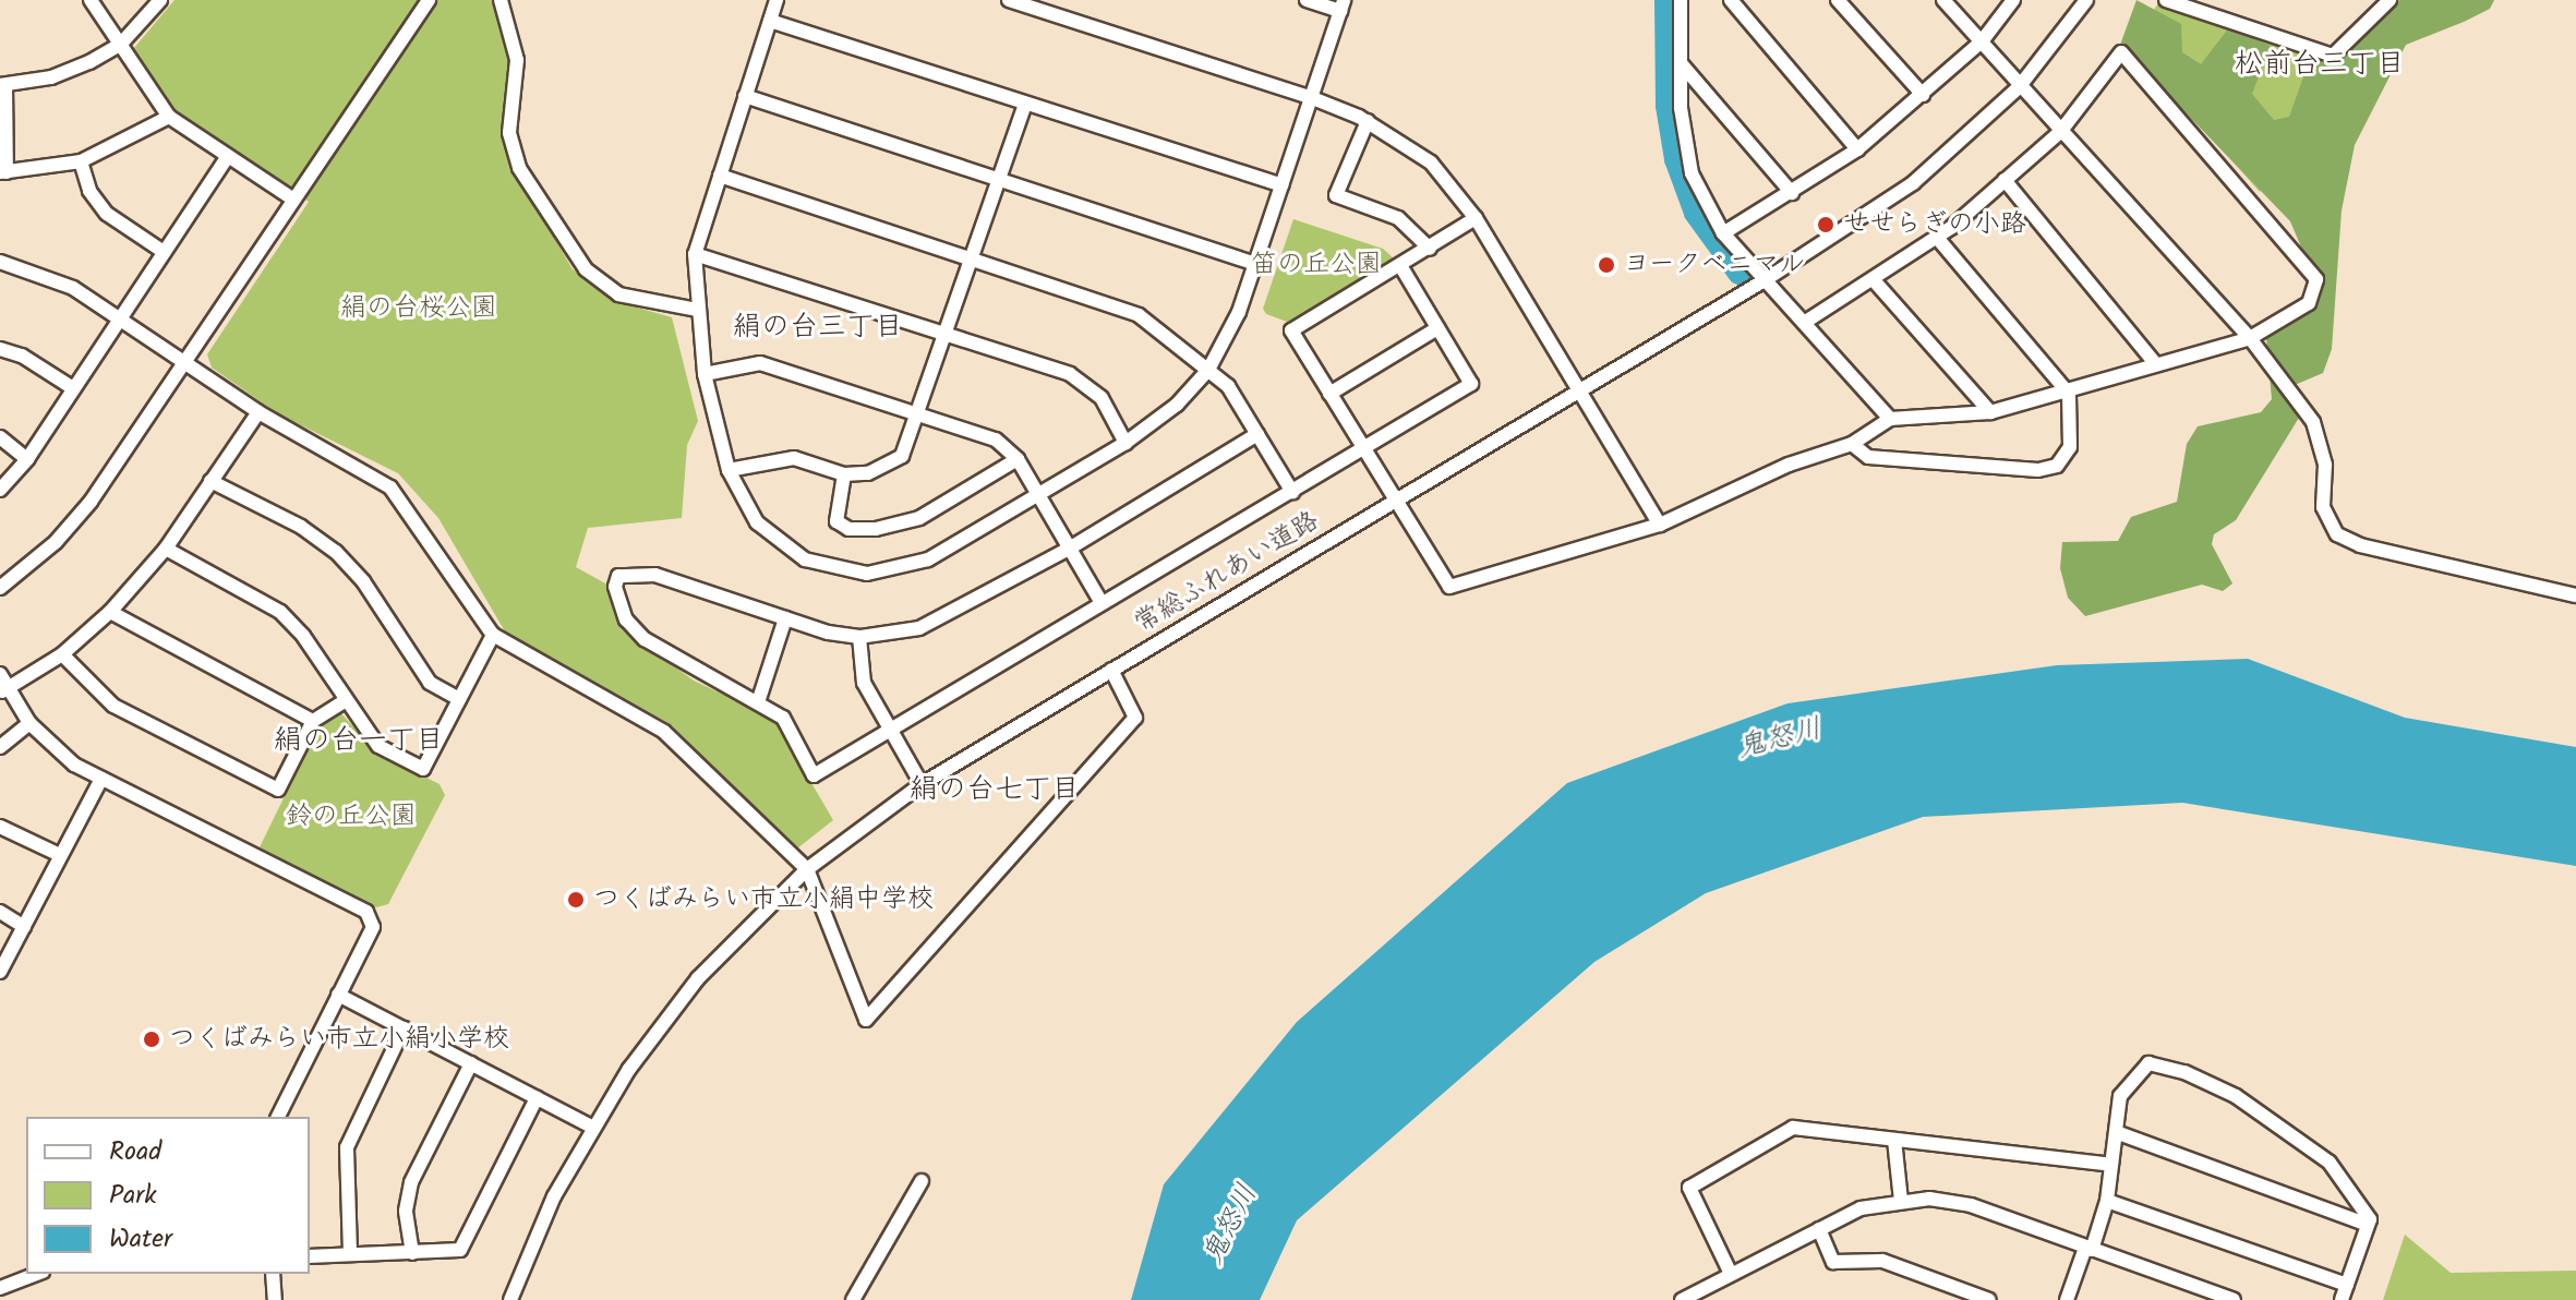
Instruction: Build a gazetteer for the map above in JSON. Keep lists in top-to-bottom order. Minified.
{"streets":{"street":["常総ふれあい道路"]},"districts":["松前台三丁目","絹の台三丁目","絹の台一丁目","絹の台七丁目"],"water":["鬼怒川"],"parks":["笛の丘公園","絹の台桜公園","鈴の丘公園"],"places":["せせらぎの小路","ヨークベニマル","つくばみらい市立小絹中学校","つくばみらい市立小絹小学校"],"legend":["Road","Park","Water"]}
